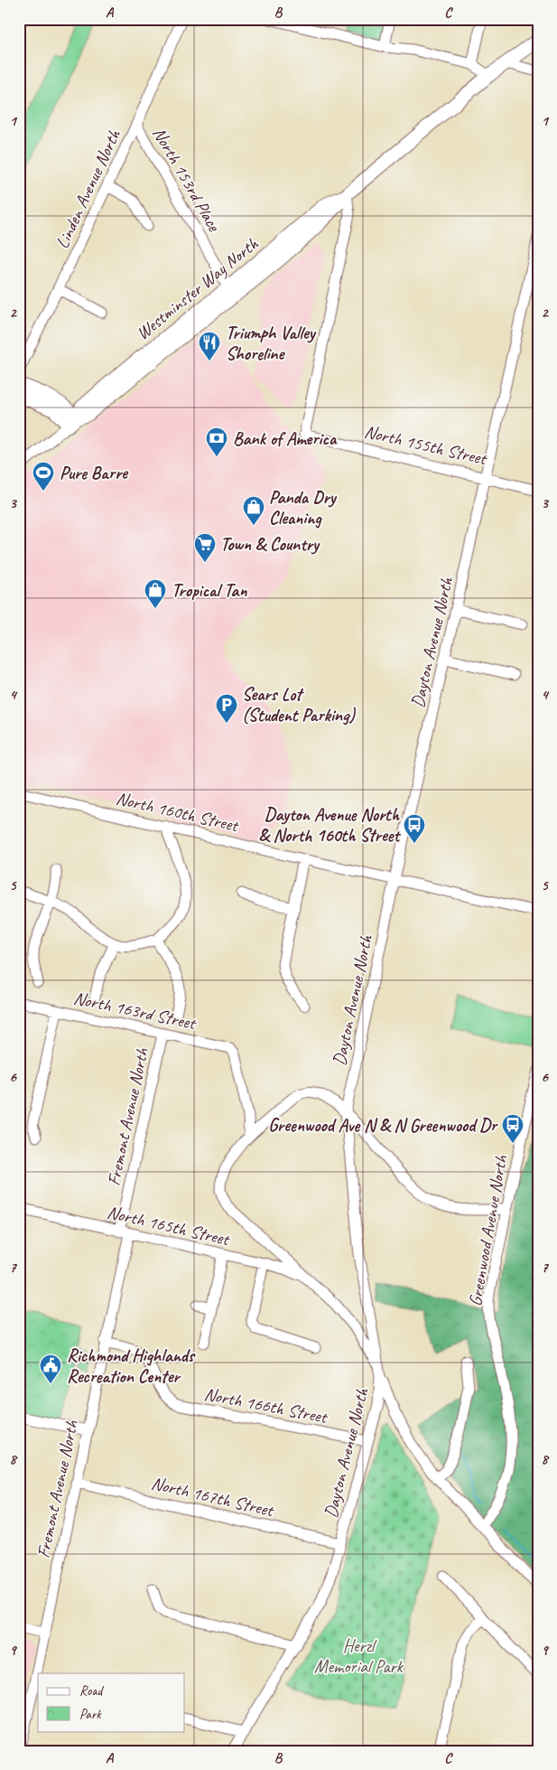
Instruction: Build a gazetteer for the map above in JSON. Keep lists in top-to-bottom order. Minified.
{"streets":{"main road":["Westminster Way North"],"street":["North 153rd Place","Linden Avenue North","North 155th Street","Dayton Avenue North","North 160th Street","North 163rd Street","Fremont Avenue North","North 165th Street","Greenwood Avenue North","North 166th Street","North 167th Street"]},"crossings":[["North 153rd Place","Linden Avenue North"],["North 153rd Place","Westminster Way North"],["Westminster Way North","North 155th Street"],["North 155th Street","Dayton Avenue North"],["Dayton Avenue North","North 160th Street"],["Dayton Avenue North","North 166th Street"],["Dayton Avenue North","North 167th Street"],["North 163rd Street","Fremont Avenue North"],["Fremont Avenue North","North 165th Street"],["Fremont Avenue North","North 166th Street"],["Fremont Avenue North","North 167th Street"]],"parks":["Herzl Memorial Park"],"places":{"restaurant":["Triumph Valley Shoreline"],"bank":["Bank of America"],"sports":["Pure Barre"],"shop":["Panda Dry Cleaning","Tropical Tan"],"supermarket":["Town & Country"],"parking":["Sears Lot (Student Parking)"],"bus stop":["Dayton Avenue North & North 160th Street","Greenwood Ave N & N Greenwood Dr"],"public building":["Richmond Highlands Recreation Center"]},"legend":["Road","Park"],"grid":{"columns":["A","B","C"],"rows":["1","2","3","4","5","6","7","8","9"]}}
